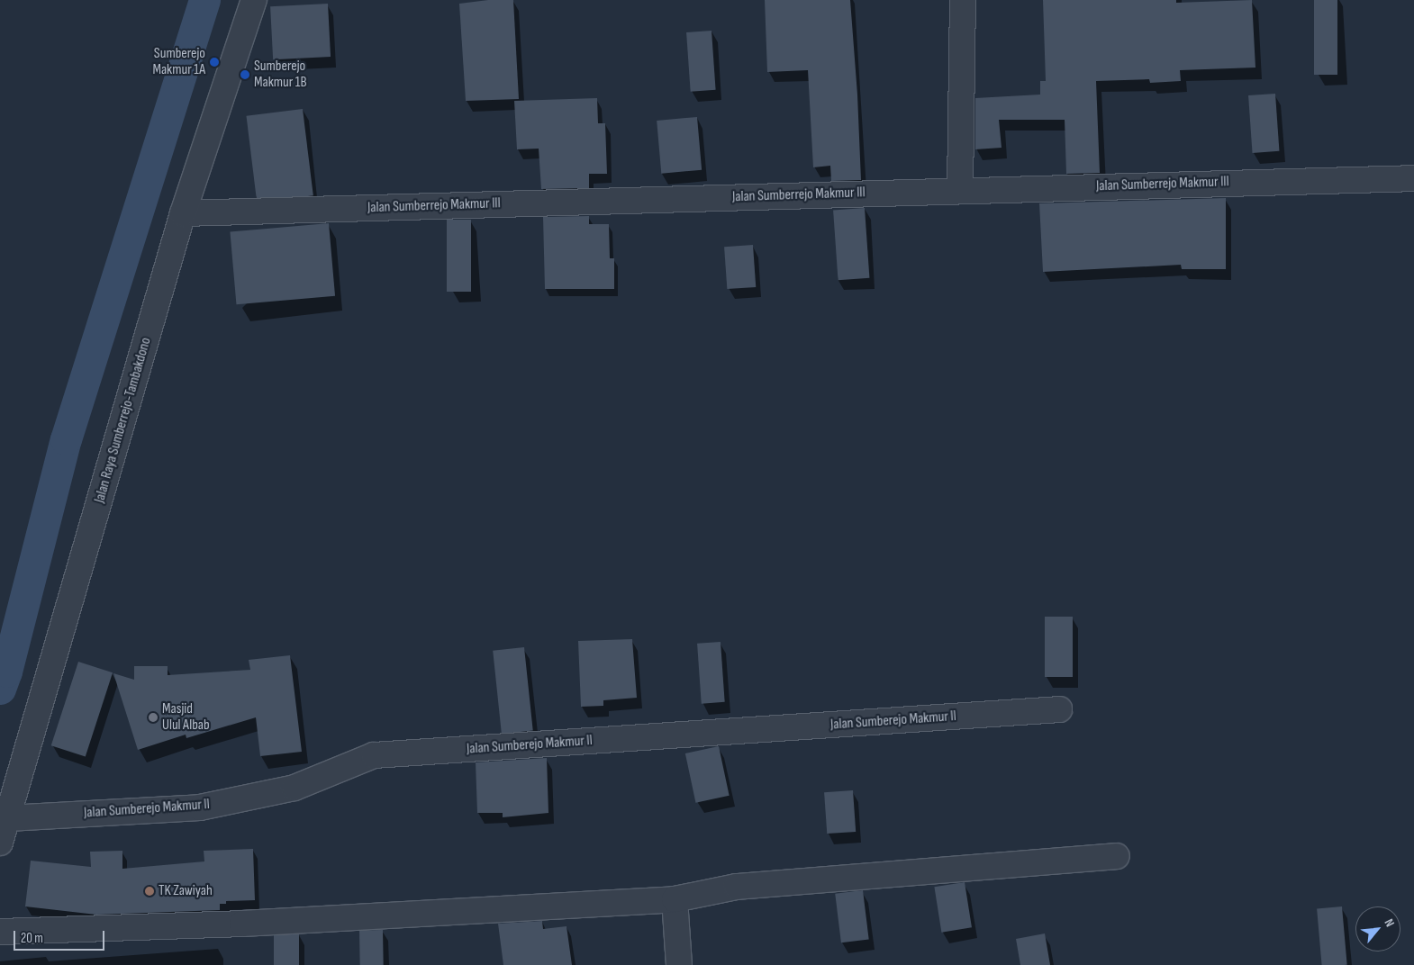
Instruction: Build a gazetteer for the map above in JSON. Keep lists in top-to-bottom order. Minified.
{"streets":{"street":["Jalan Sumberrejo Makmur III","Jalan Raya Sumberrejo-Tambakdono","Jalan Sumberejo Makmur II"]},"crossings":[["Jalan Sumberrejo Makmur III","Jalan Raya Sumberrejo-Tambakdono"],["Jalan Raya Sumberrejo-Tambakdono","Jalan Sumberejo Makmur II"]],"places":["Sumberejo Makmur 1A","Sumberejo Makmur 1B","Masjid Ulul Albab","TK Zawiyah"],"scale_bar":"20 m","north":"top right"}
